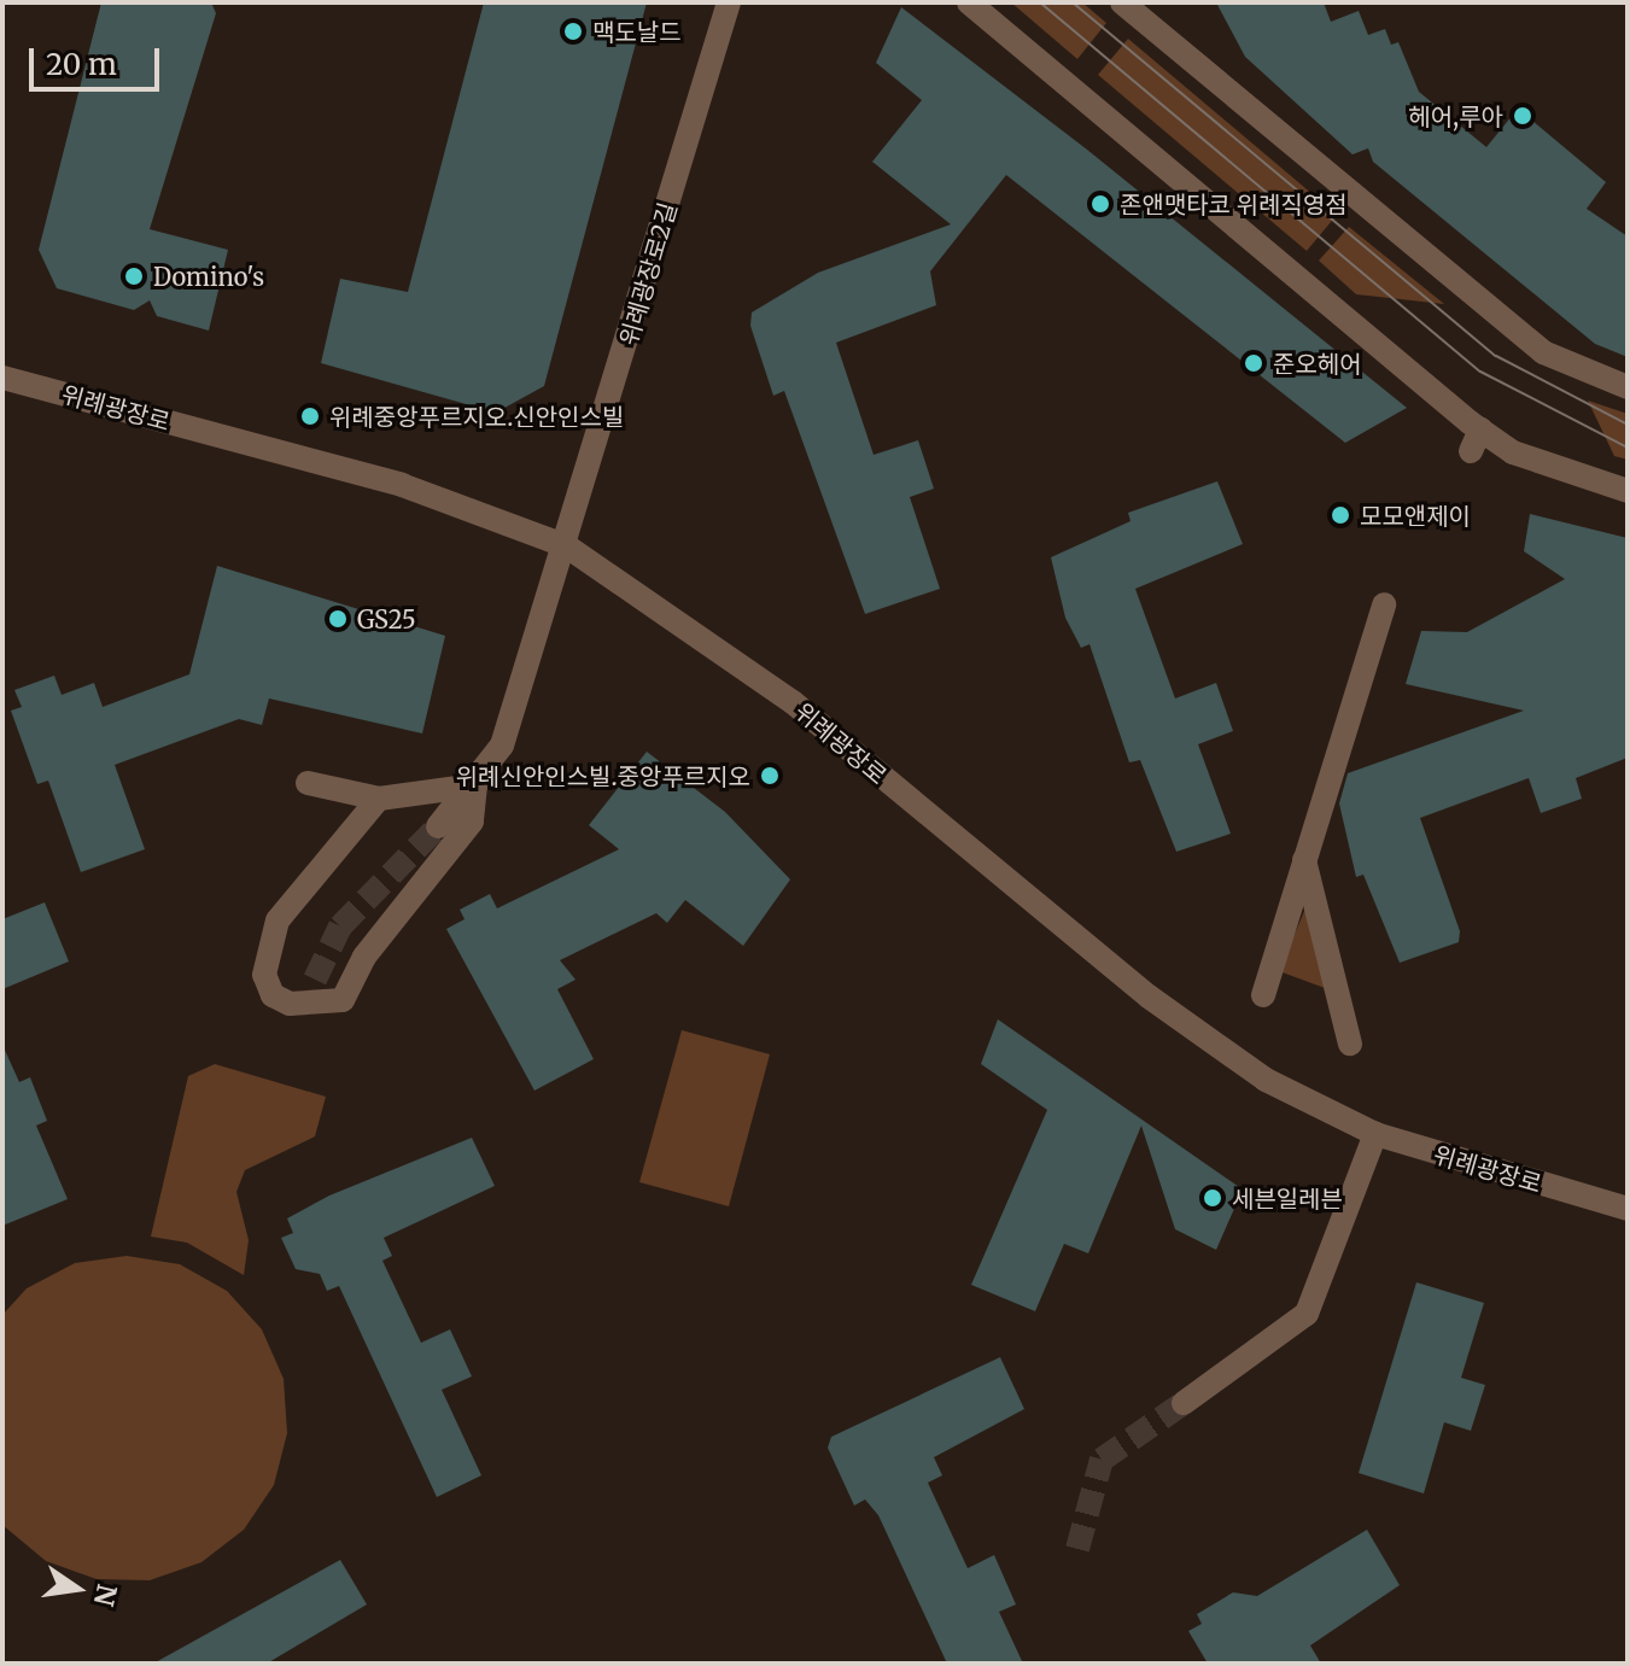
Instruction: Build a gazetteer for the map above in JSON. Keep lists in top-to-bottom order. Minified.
{"streets":{"street":["위례광장로2길","위례광장로"]},"crossings":[["위례광장로2길","위례광장로"]],"places":["맥도날드","헤어,루아","존앤맷타코 위례직영점","Domino's","준오헤어","위례중앙푸르지오.신안인스빌","모모앤제이","GS25","위례신안인스빌.중앙푸르지오","세븐일레븐"],"scale_bar":"20 m","north":"right"}
